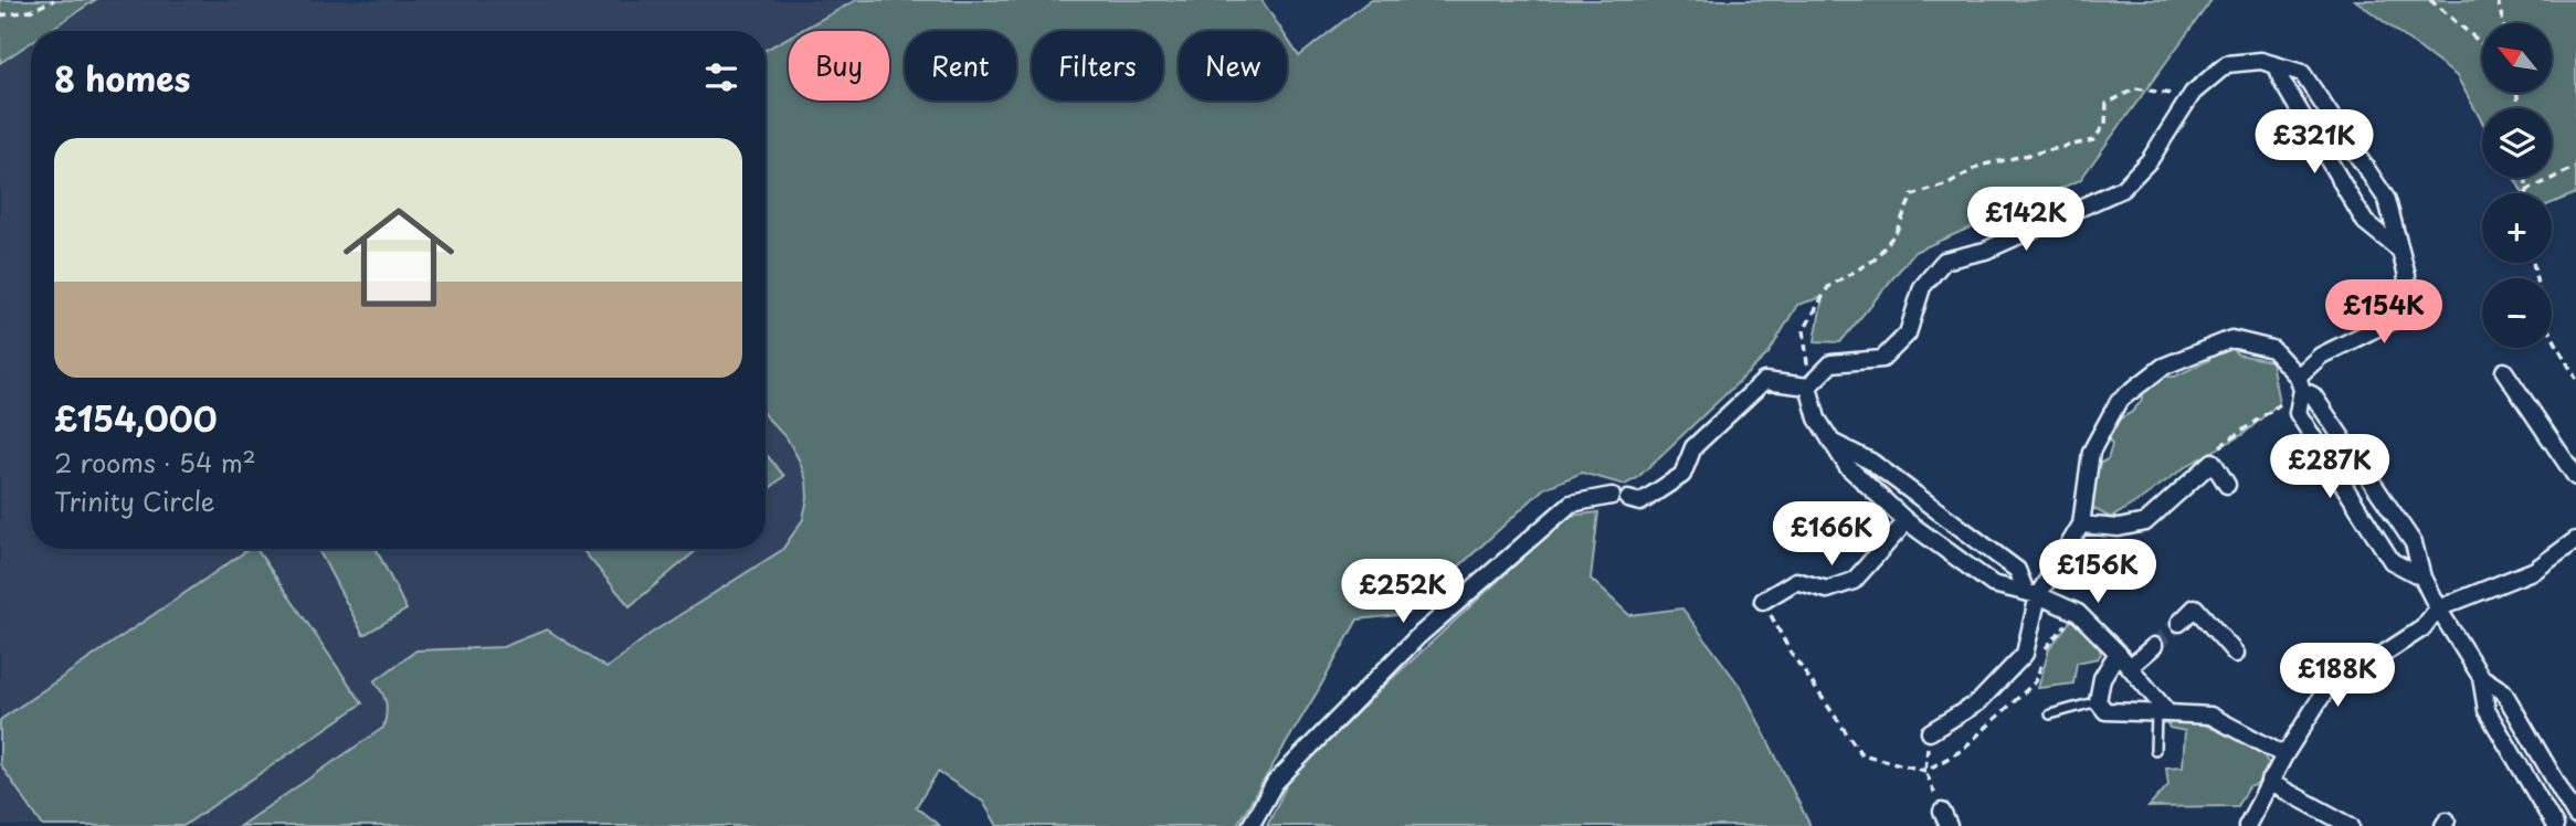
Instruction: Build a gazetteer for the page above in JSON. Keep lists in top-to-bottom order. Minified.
{"north":"top left","page":{"map_buttons":["+","−"],"chip":["Buy","Rent","Filters","New"],"heading":"8 homes","price":["£321K","£142K","£154K","£287K","£166K","£156K","£252K","£188K"],"list":[{"name":"£154,000","note":"2 rooms · 54 m² · Trinity Circle"}]}}
